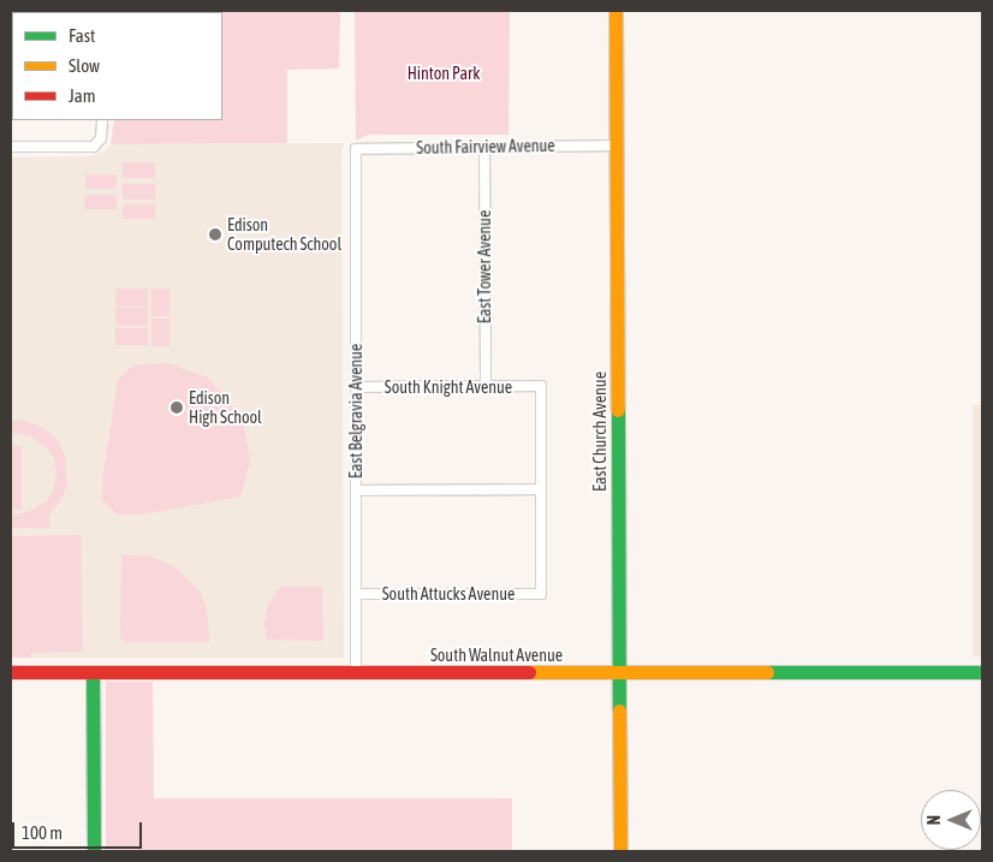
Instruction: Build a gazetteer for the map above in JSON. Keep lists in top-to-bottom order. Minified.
{"streets":{"street":["South Fairview Avenue","East Tower Avenue","South Knight Avenue","East Belgravia Avenue","East Church Avenue","South Attucks Avenue","South Walnut Avenue"]},"crossings":[["South Fairview Avenue","East Tower Avenue"],["South Fairview Avenue","East Belgravia Avenue"],["South Fairview Avenue","East Church Avenue"],["East Tower Avenue","South Knight Avenue"],["South Knight Avenue","East Belgravia Avenue"],["South Knight Avenue","South Attucks Avenue"],["East Belgravia Avenue","South Attucks Avenue"],["East Belgravia Avenue","South Walnut Avenue"],["East Church Avenue","South Walnut Avenue"]],"parks":["Hinton Park"],"places":["Edison Computech School","Edison High School"],"legend":["Fast","Slow","Jam"],"scale_bar":"100 m","north":"left"}
